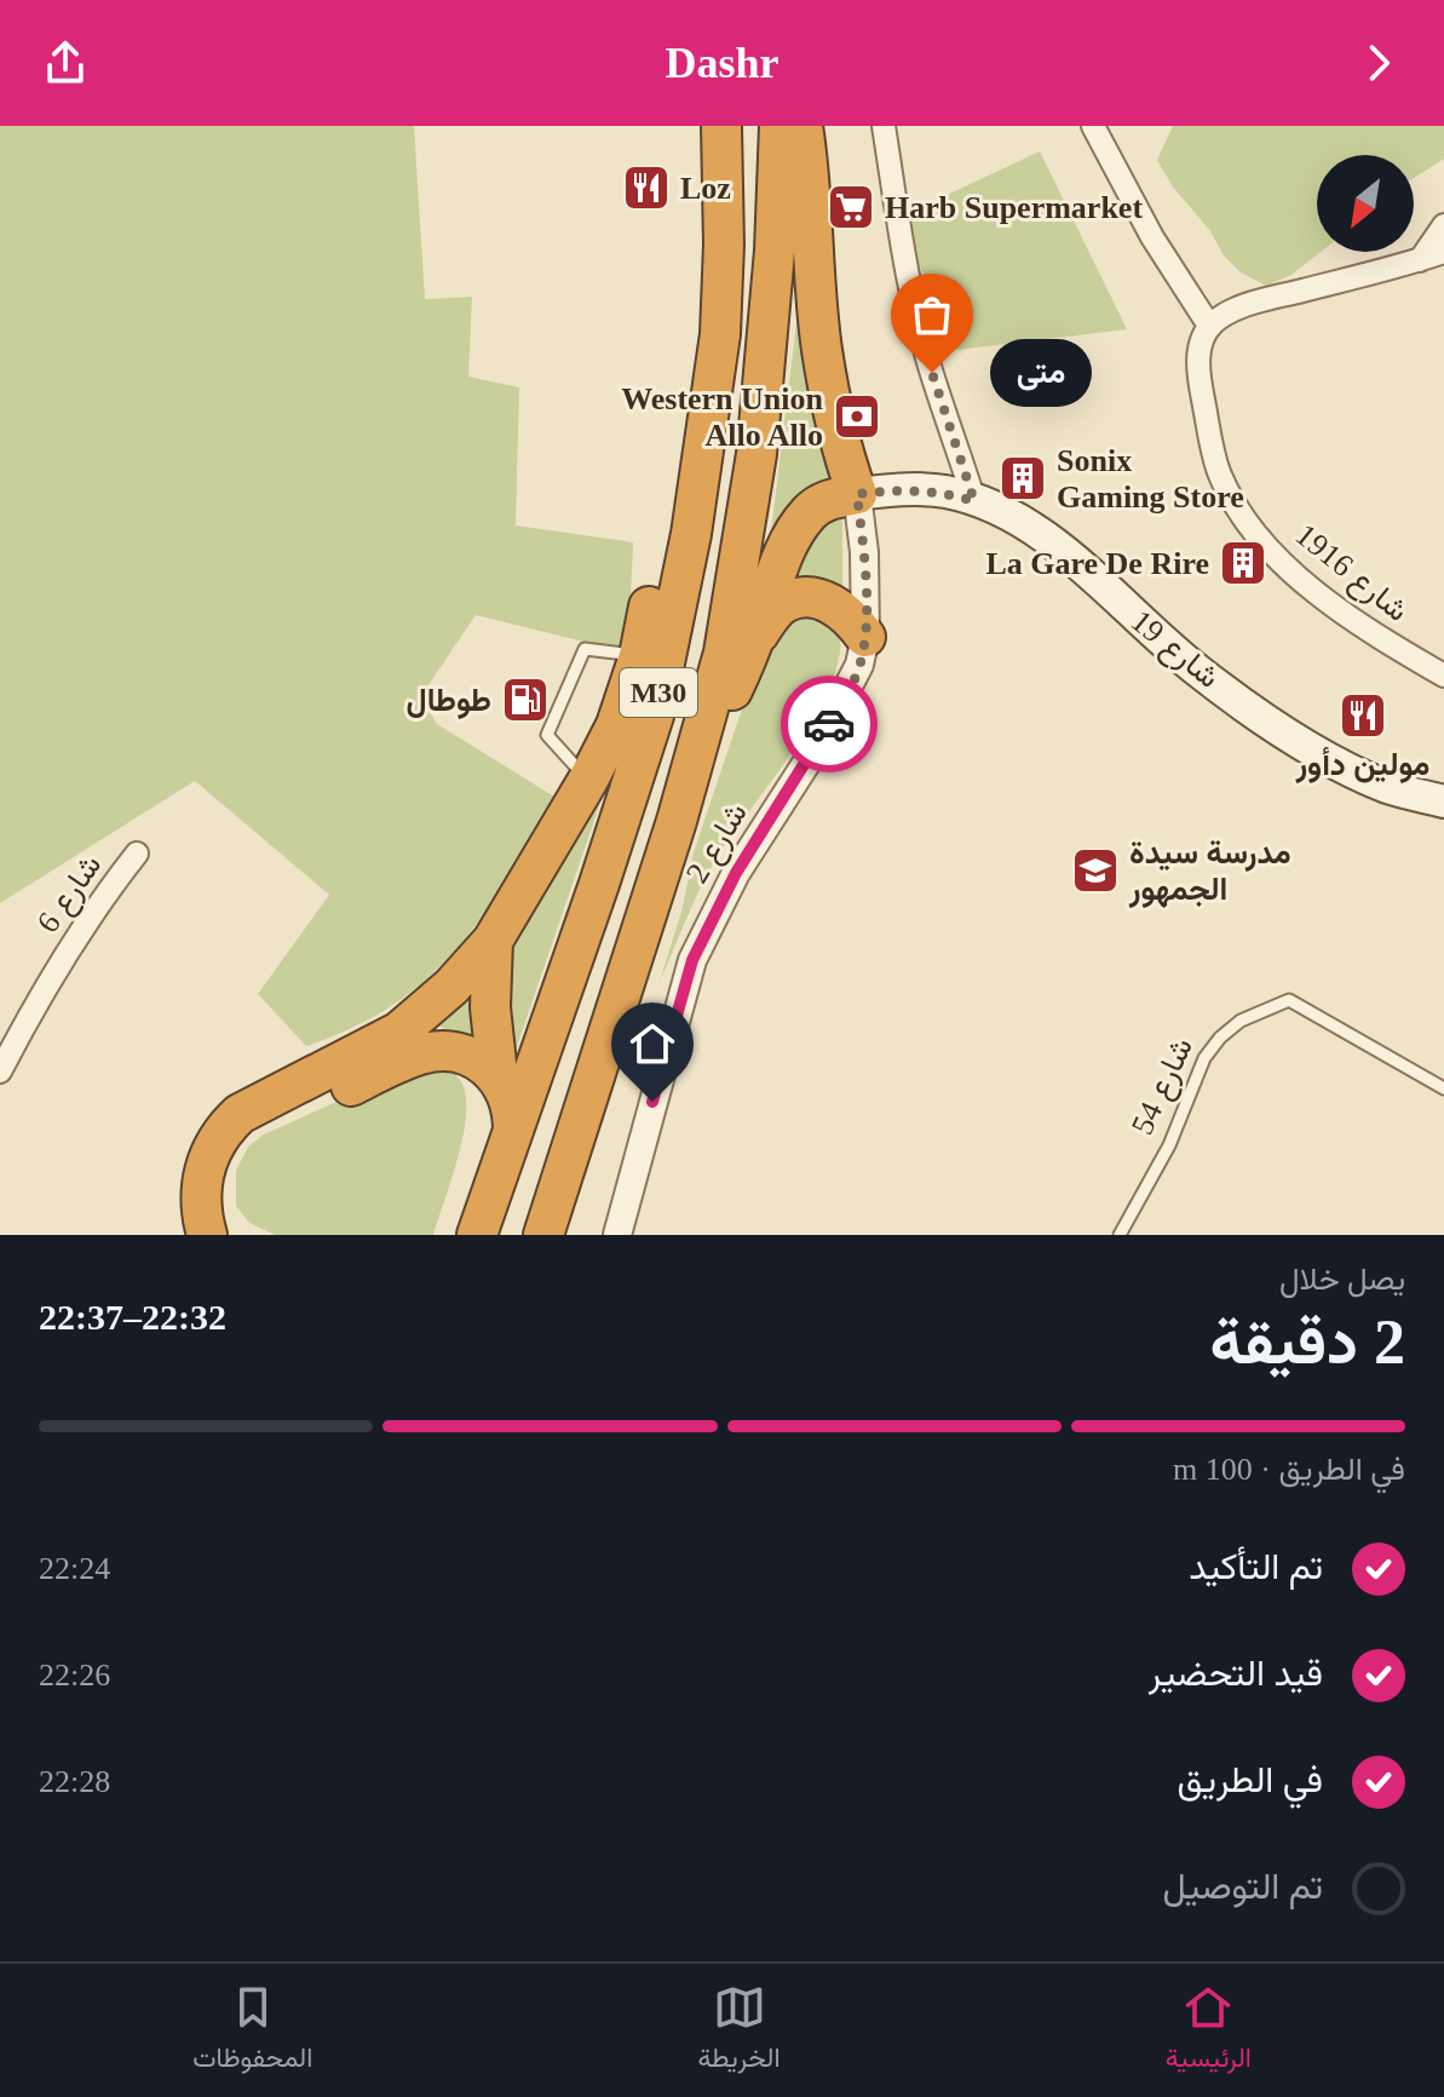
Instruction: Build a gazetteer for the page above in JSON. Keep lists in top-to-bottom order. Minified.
{"streets":{"highway":["M30"],"main road":["شارع 19"],"street":["شارع 1916","شارع 2","شارع 6"],"lane":["شارع 54"]},"crossings":[["شارع 19","شارع 2"]],"places":{"restaurant":["Loz","مولين دأور"],"supermarket":["Harb Supermarket"],"other":["متى"],"bank":["Western Union Allo Allo"],"building":["Sonix Gaming Store","La Gare De Rire"],"fuel station":["طوطال"],"school or university":["مدرسة سيدة الجمهور"]},"north":"bottom left","page":{"header":"Dashr","bubble":"متى","heading":["2 دقيقة","يصل خلال","22:32–22:37"],"bar":"في الطريق · 100 m","list":[["تم التأكيد","22:24"],["قيد التحضير","22:26"],["في الطريق","22:28"],"تم التوصيل"],"tabs":["الرئيسية","الخريطة","المحفوظات"]}}
